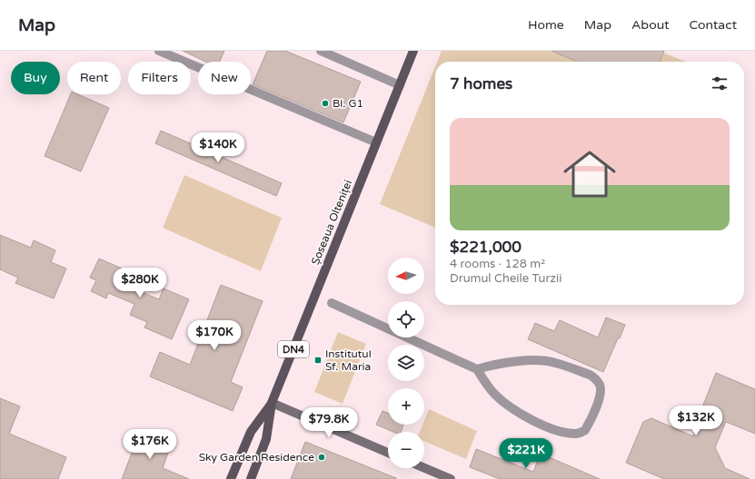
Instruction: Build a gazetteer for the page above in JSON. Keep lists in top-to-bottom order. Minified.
{"streets":{"main road":["Șoseaua Olteniței","DN4"]},"places":{"other":["Bl. G1","Sky Garden Residence"],"transit":["Institutul Sf. Maria"]},"north":"left","page":{"header":"Map","nav":["Home","Map","About","Contact"],"chip":["Buy","Rent","Filters","New"],"heading":"7 homes","list":[{"name":"$221,000","note":"4 rooms · 128 m² · Drumul Cheile Turzii"}],"price":["$140K","$280K","$170K","$132K","$79.8K","$176K","$221K"],"map_buttons":["+","−"]}}
